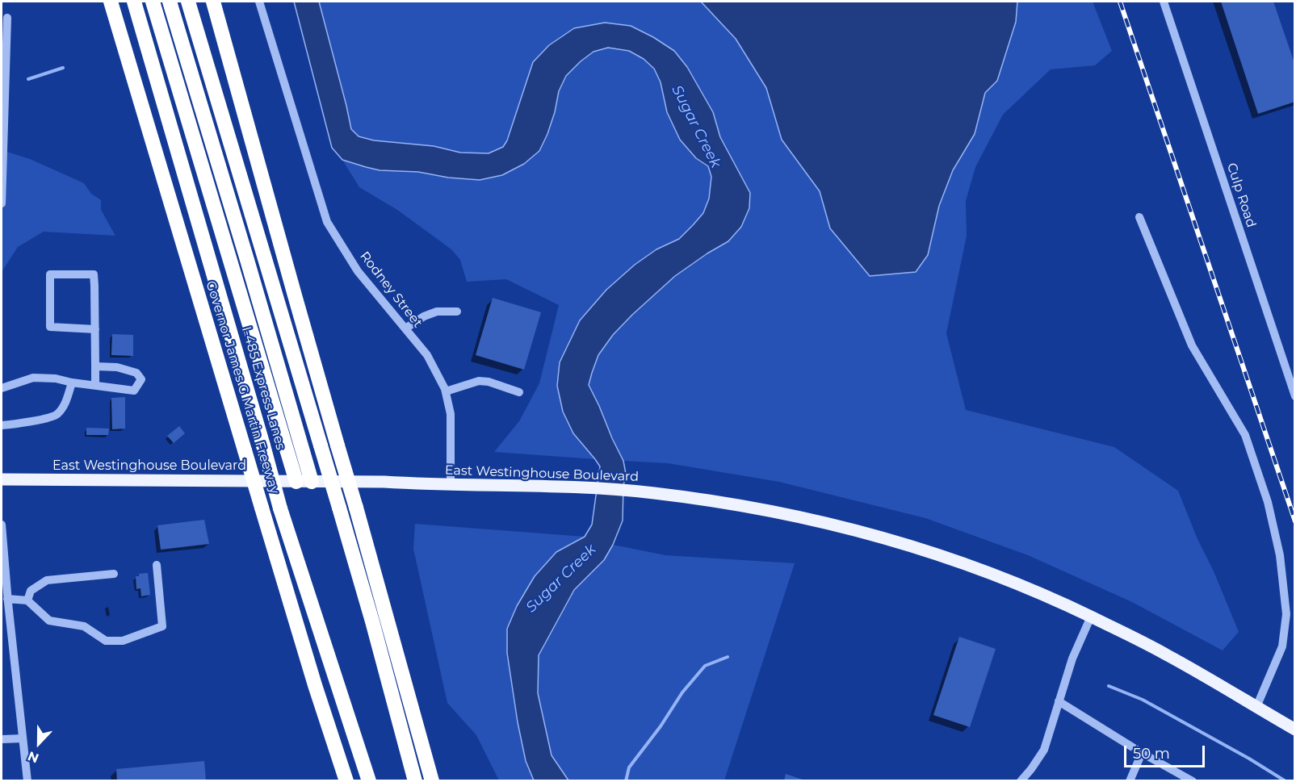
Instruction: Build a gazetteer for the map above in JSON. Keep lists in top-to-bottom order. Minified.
{"streets":{"highway":["Governor James G Martin Freeway","I-485 Express Lanes"],"main road":["East Westinghouse Boulevard"],"street":["Culp Road","Rodney Street"]},"crossings":[["Rodney Street","East Westinghouse Boulevard"]],"water":["Sugar Creek"],"scale_bar":"50 m","north":"bottom"}
